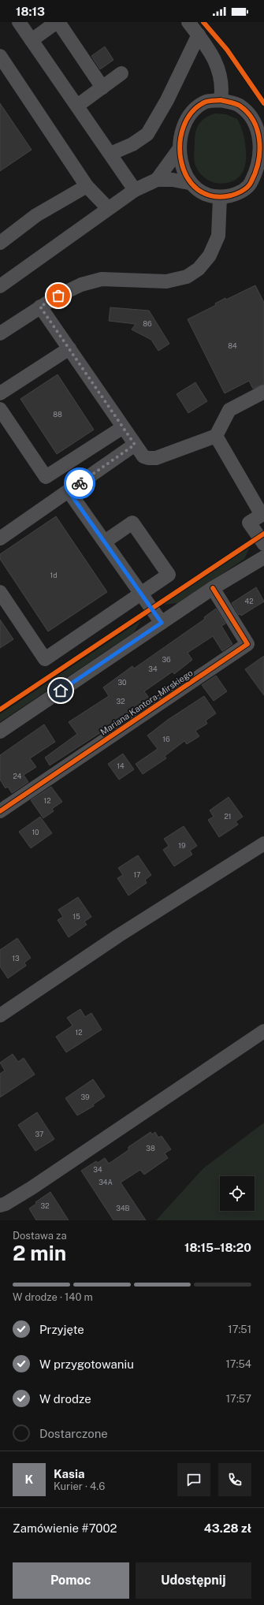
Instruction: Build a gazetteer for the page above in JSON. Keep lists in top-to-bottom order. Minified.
{"streets":{"street":["Mariana Kantora-Mirskiego"]},"house_numbers":["86","84","88","1d","42","36","34","30","32","16","14","24","12","21","10","19","17","15","13","12","39","37","38","34","34A","32","34B"],"page":{"status":"18:13","heading":["2 min","Dostawa za","18:15–18:20"],"panel":["Kasia","Kurier · 4.6","Zamówienie #7002","43.28 zł"],"bar":"W drodze · 140 m","list":[["Przyjęte","17:51"],["W przygotowaniu","17:54"],["W drodze","17:57"],"Dostarczone"],"round":"K","buttons":["Pomoc","Udostępnij"]}}
